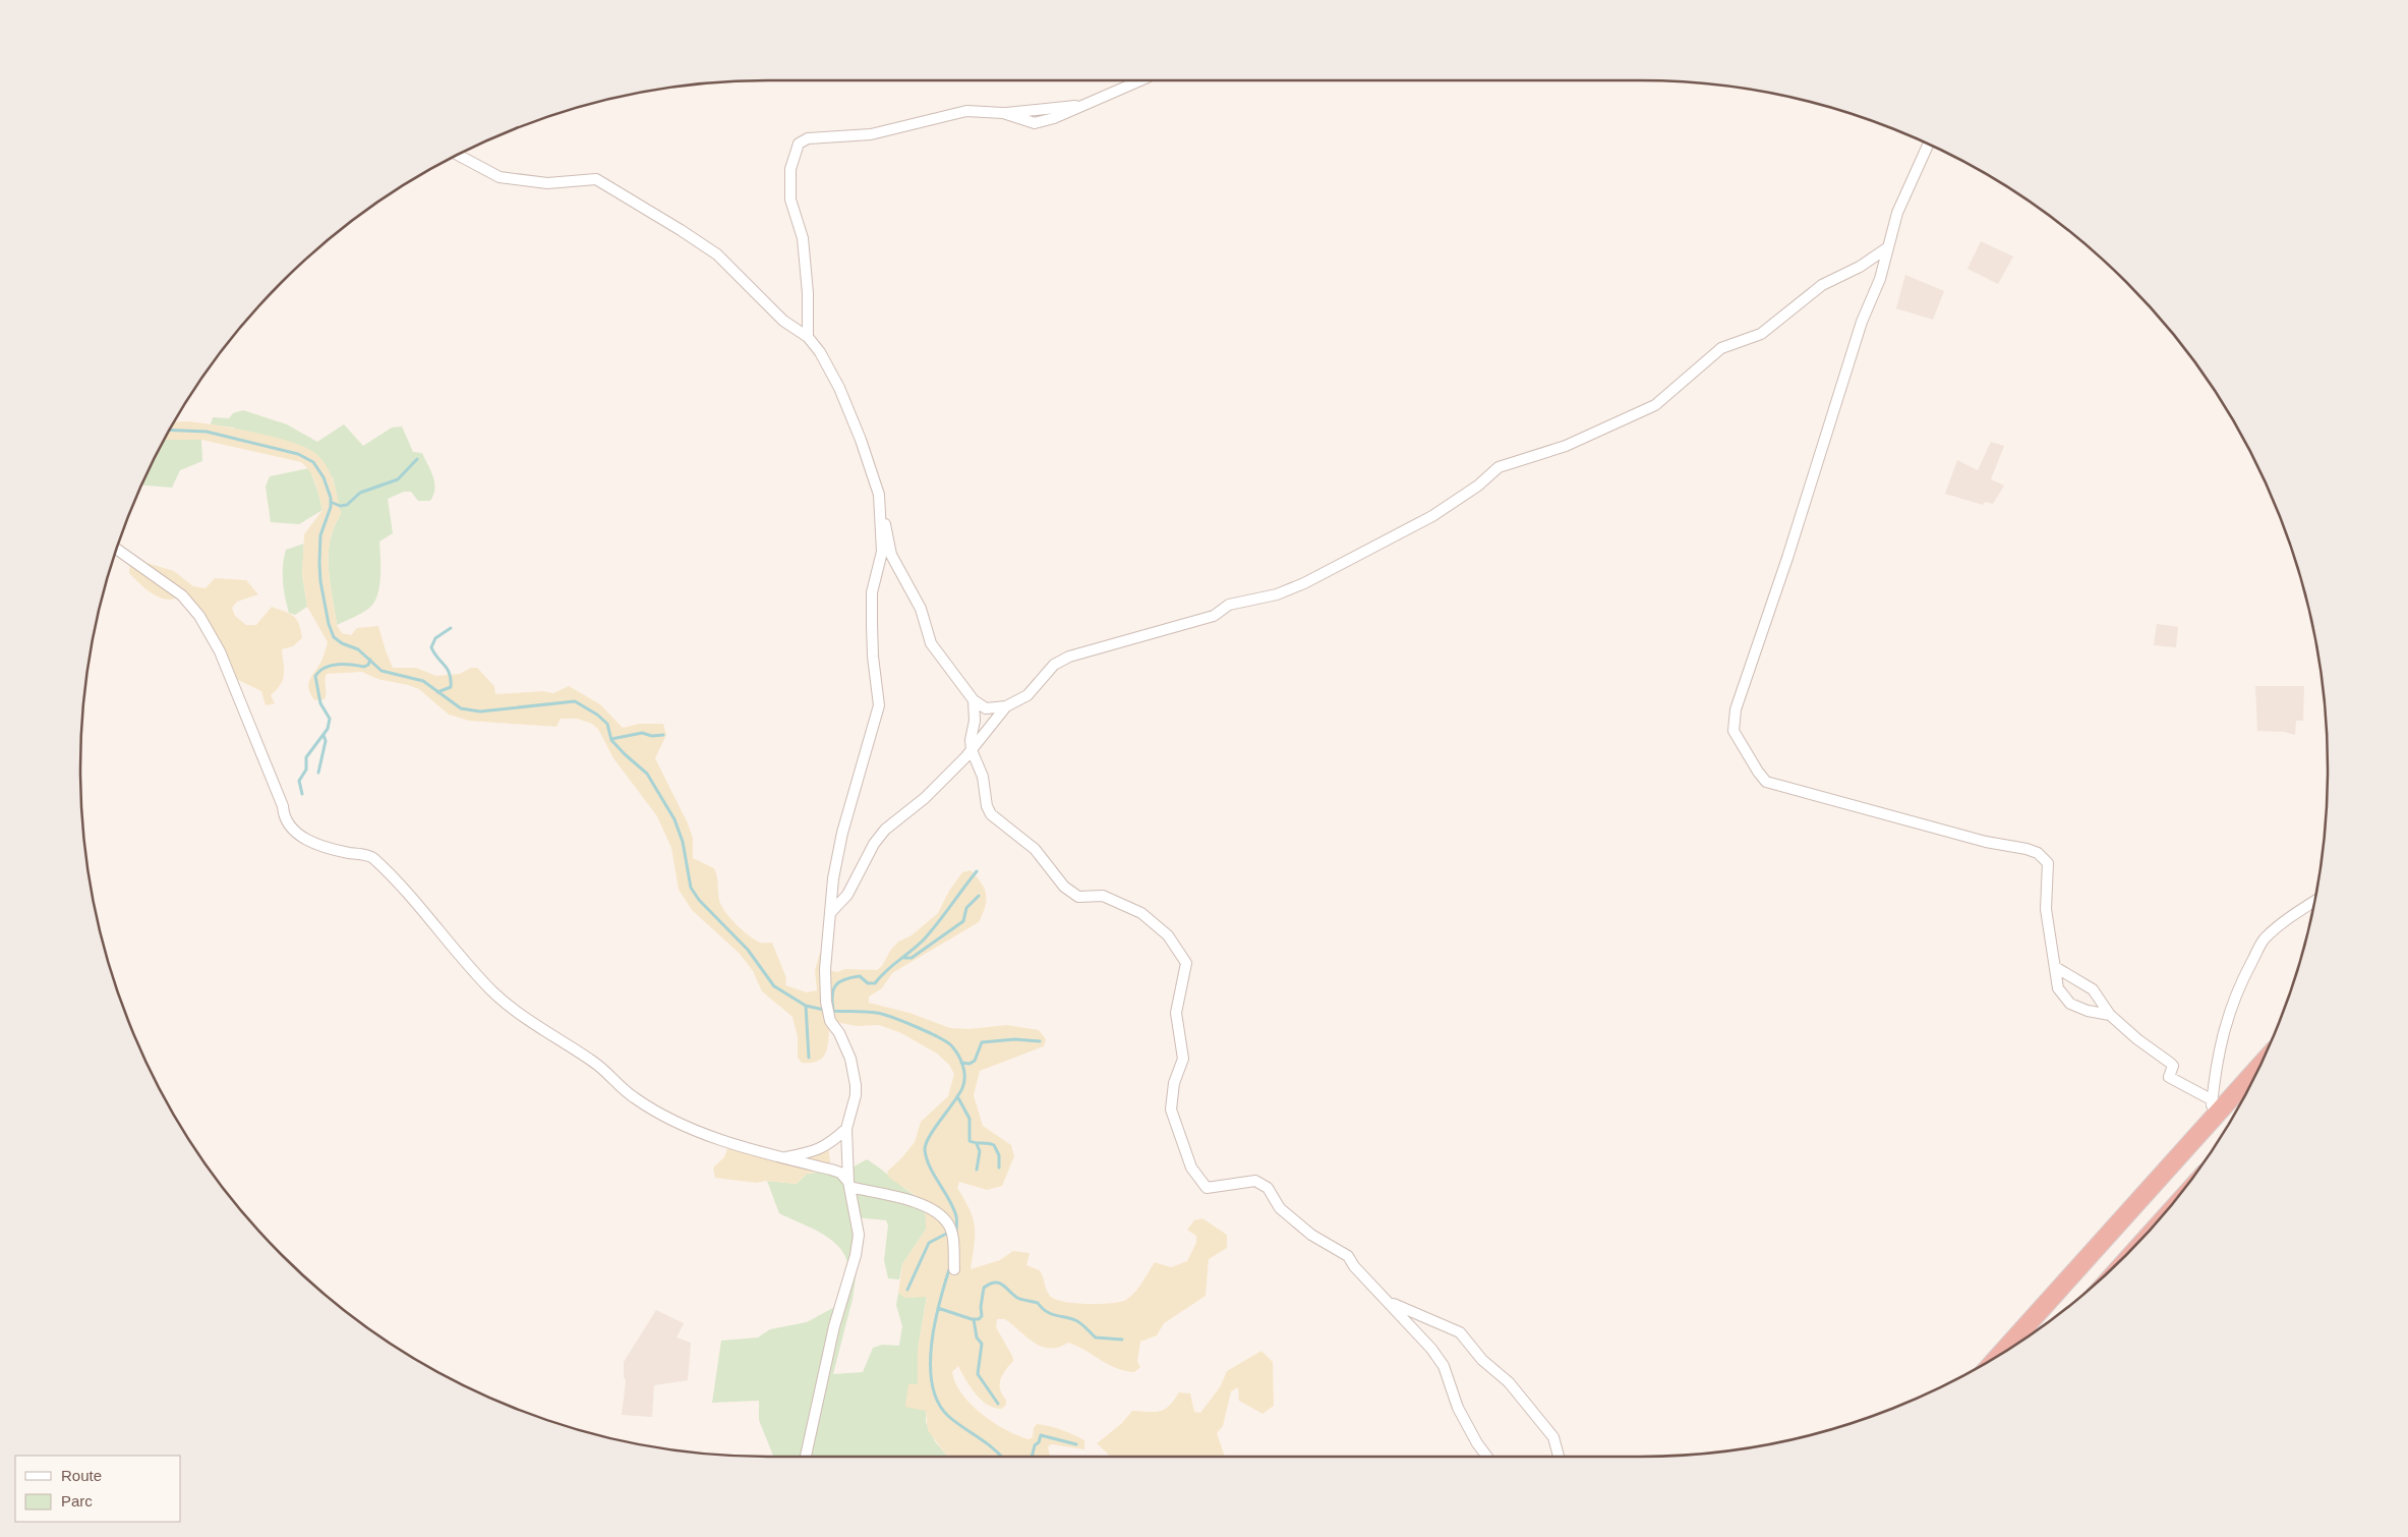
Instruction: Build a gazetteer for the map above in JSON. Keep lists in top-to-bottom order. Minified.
{"legend":["Route","Parc"]}
